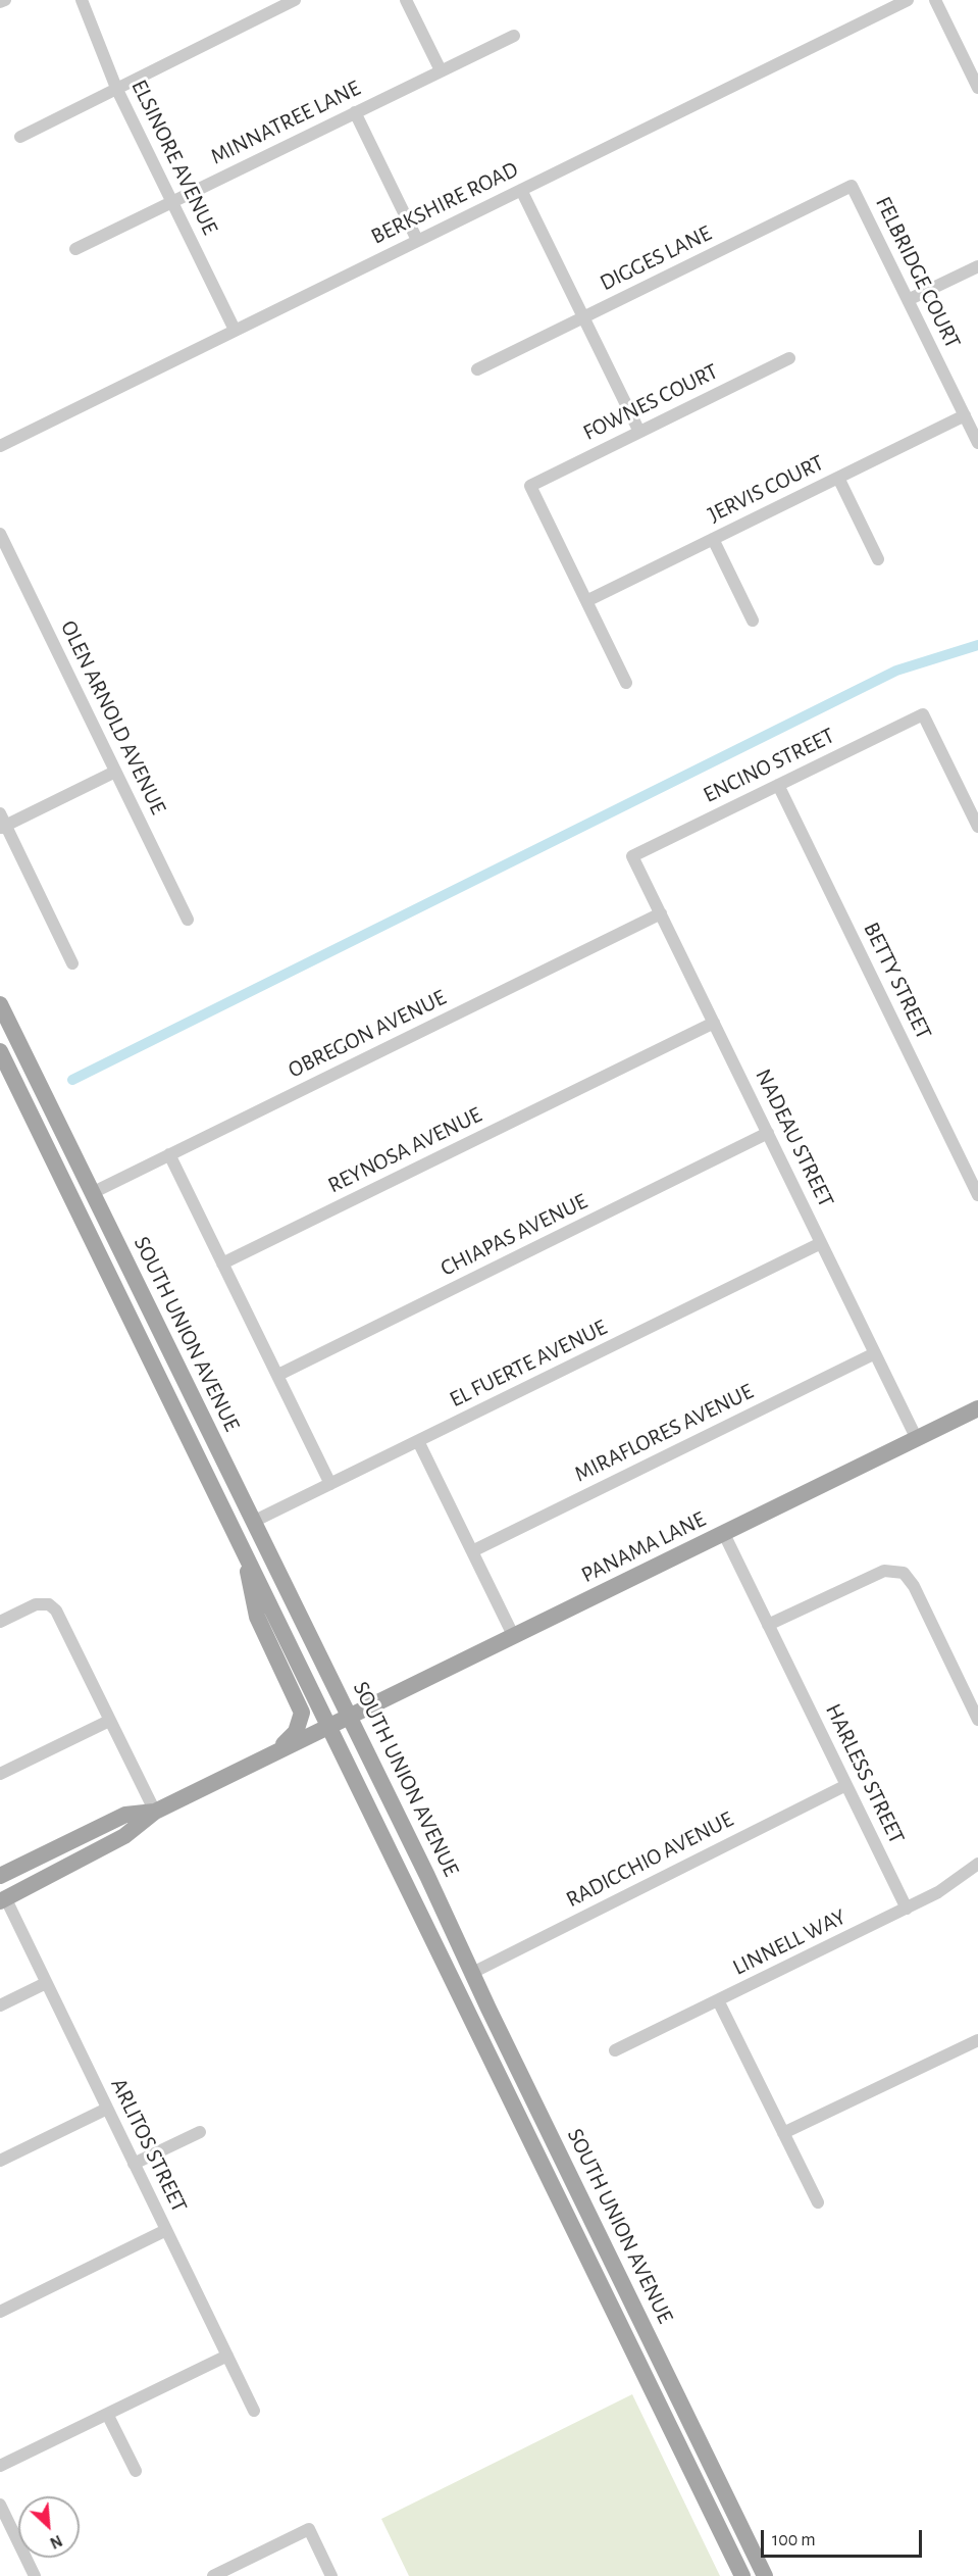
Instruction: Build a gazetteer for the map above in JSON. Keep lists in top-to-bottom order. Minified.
{"streets":{"main road":["SOUTH UNION AVENUE","PANAMA LANE"],"street":["MINNATREE LANE","ELSINORE AVENUE","BERKSHIRE ROAD","DIGGES LANE","FELBRIDGE COURT","FOWNES COURT","JERVIS COURT","OLEN ARNOLD AVENUE","ENCINO STREET","BETTY STREET","OBREGON AVENUE","NADEAU STREET","REYNOSA AVENUE","CHIAPAS AVENUE","EL FUERTE AVENUE","MIRAFLORES AVENUE","HARLESS STREET","RADICCHIO AVENUE","LINNELL WAY","ARLITOS STREET"]},"crossings":[["MINNATREE LANE","ELSINORE AVENUE"],["ELSINORE AVENUE","BERKSHIRE ROAD"],["DIGGES LANE","FELBRIDGE COURT"],["FELBRIDGE COURT","JERVIS COURT"],["FOWNES COURT","JERVIS COURT"],["ENCINO STREET","BETTY STREET"],["ENCINO STREET","NADEAU STREET"],["OBREGON AVENUE","NADEAU STREET"],["OBREGON AVENUE","SOUTH UNION AVENUE"],["NADEAU STREET","REYNOSA AVENUE"],["NADEAU STREET","CHIAPAS AVENUE"],["NADEAU STREET","EL FUERTE AVENUE"],["NADEAU STREET","MIRAFLORES AVENUE"],["NADEAU STREET","PANAMA LANE"],["SOUTH UNION AVENUE","EL FUERTE AVENUE"],["SOUTH UNION AVENUE","PANAMA LANE"],["SOUTH UNION AVENUE","RADICCHIO AVENUE"],["PANAMA LANE","HARLESS STREET"],["HARLESS STREET","RADICCHIO AVENUE"],["HARLESS STREET","LINNELL WAY"]],"scale_bar":"100 m","north":"bottom right"}
